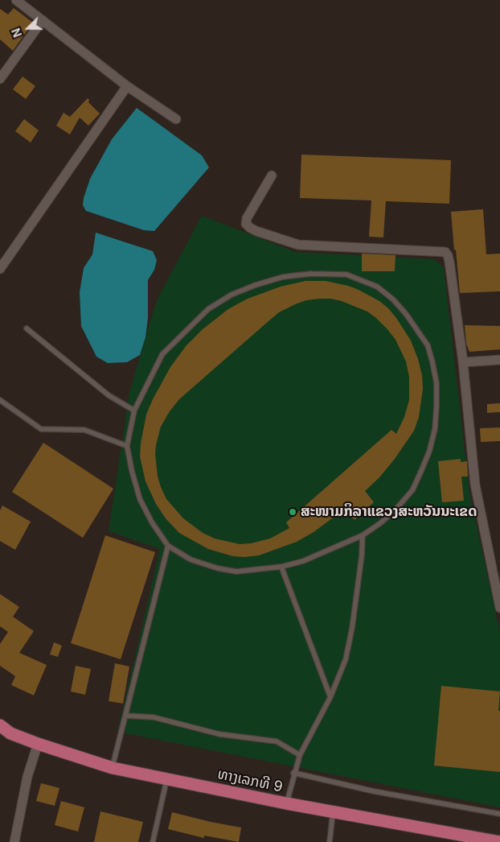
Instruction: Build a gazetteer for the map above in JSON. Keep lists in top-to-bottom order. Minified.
{"streets":{"main road":["ທາງເລກທີ 9"]},"places":["ສະໜາມກິລາແຂວງສະຫວັນນະເຂດ"],"north":"left"}
